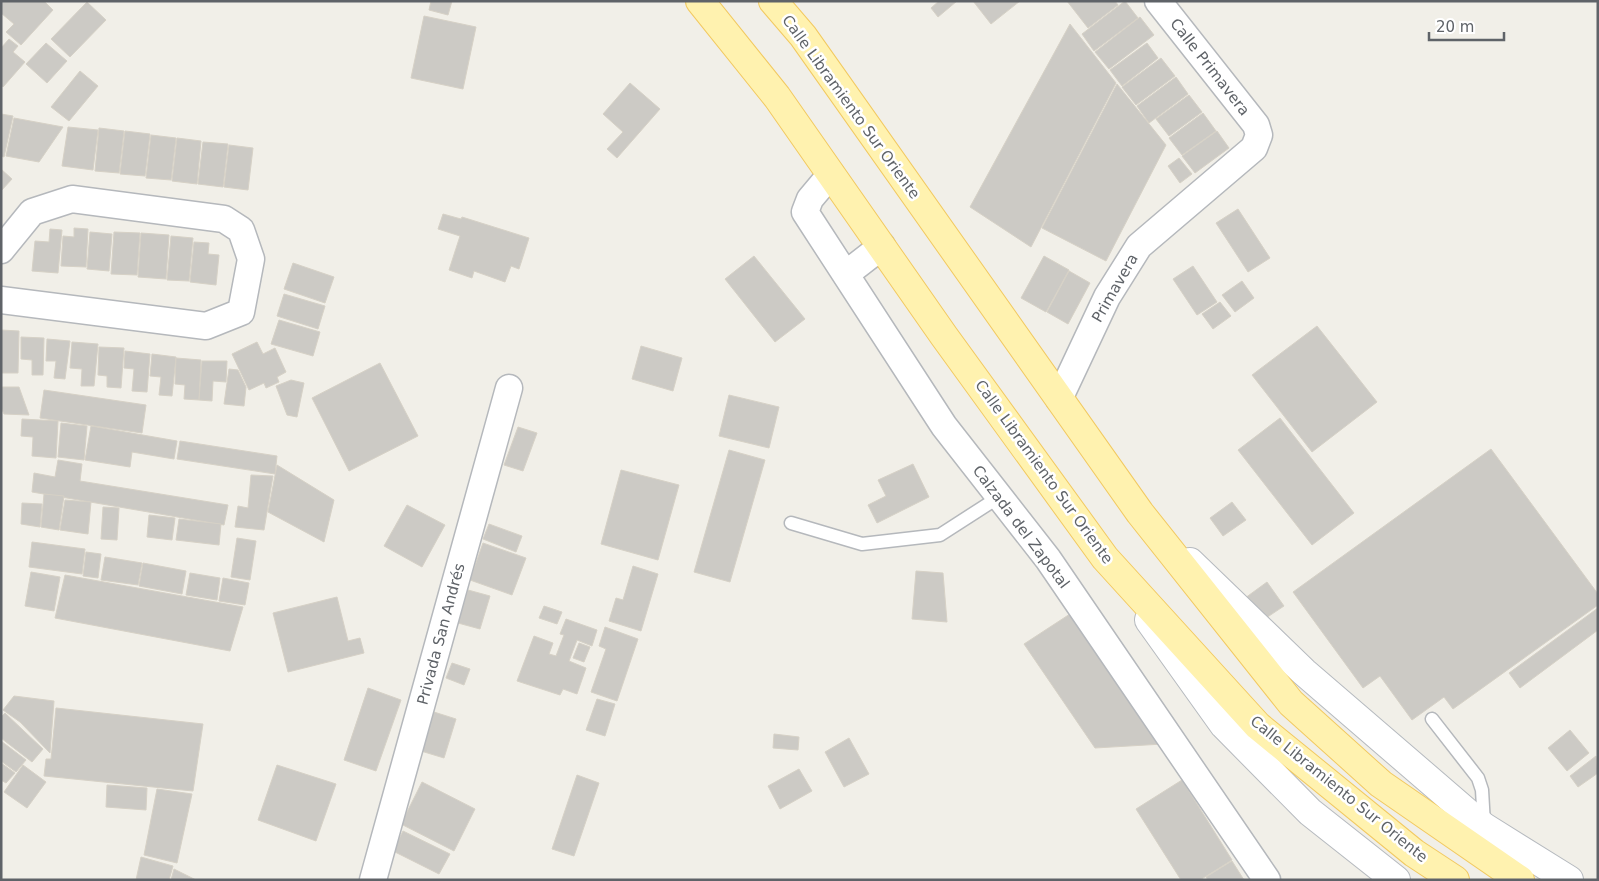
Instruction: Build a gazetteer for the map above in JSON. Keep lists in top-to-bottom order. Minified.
{"streets":{"main road":["Calle Libramiento Sur Oriente"],"street":["Calle Primavera","Primavera","Calzada del Zapotal","Privada San Andrés"]},"crossings":[["Calle Primavera","Primavera"],["Calle Libramiento Sur Oriente","Primavera"],["Calle Libramiento Sur Oriente","Calzada del Zapotal"]],"scale_bar":"20 m"}
